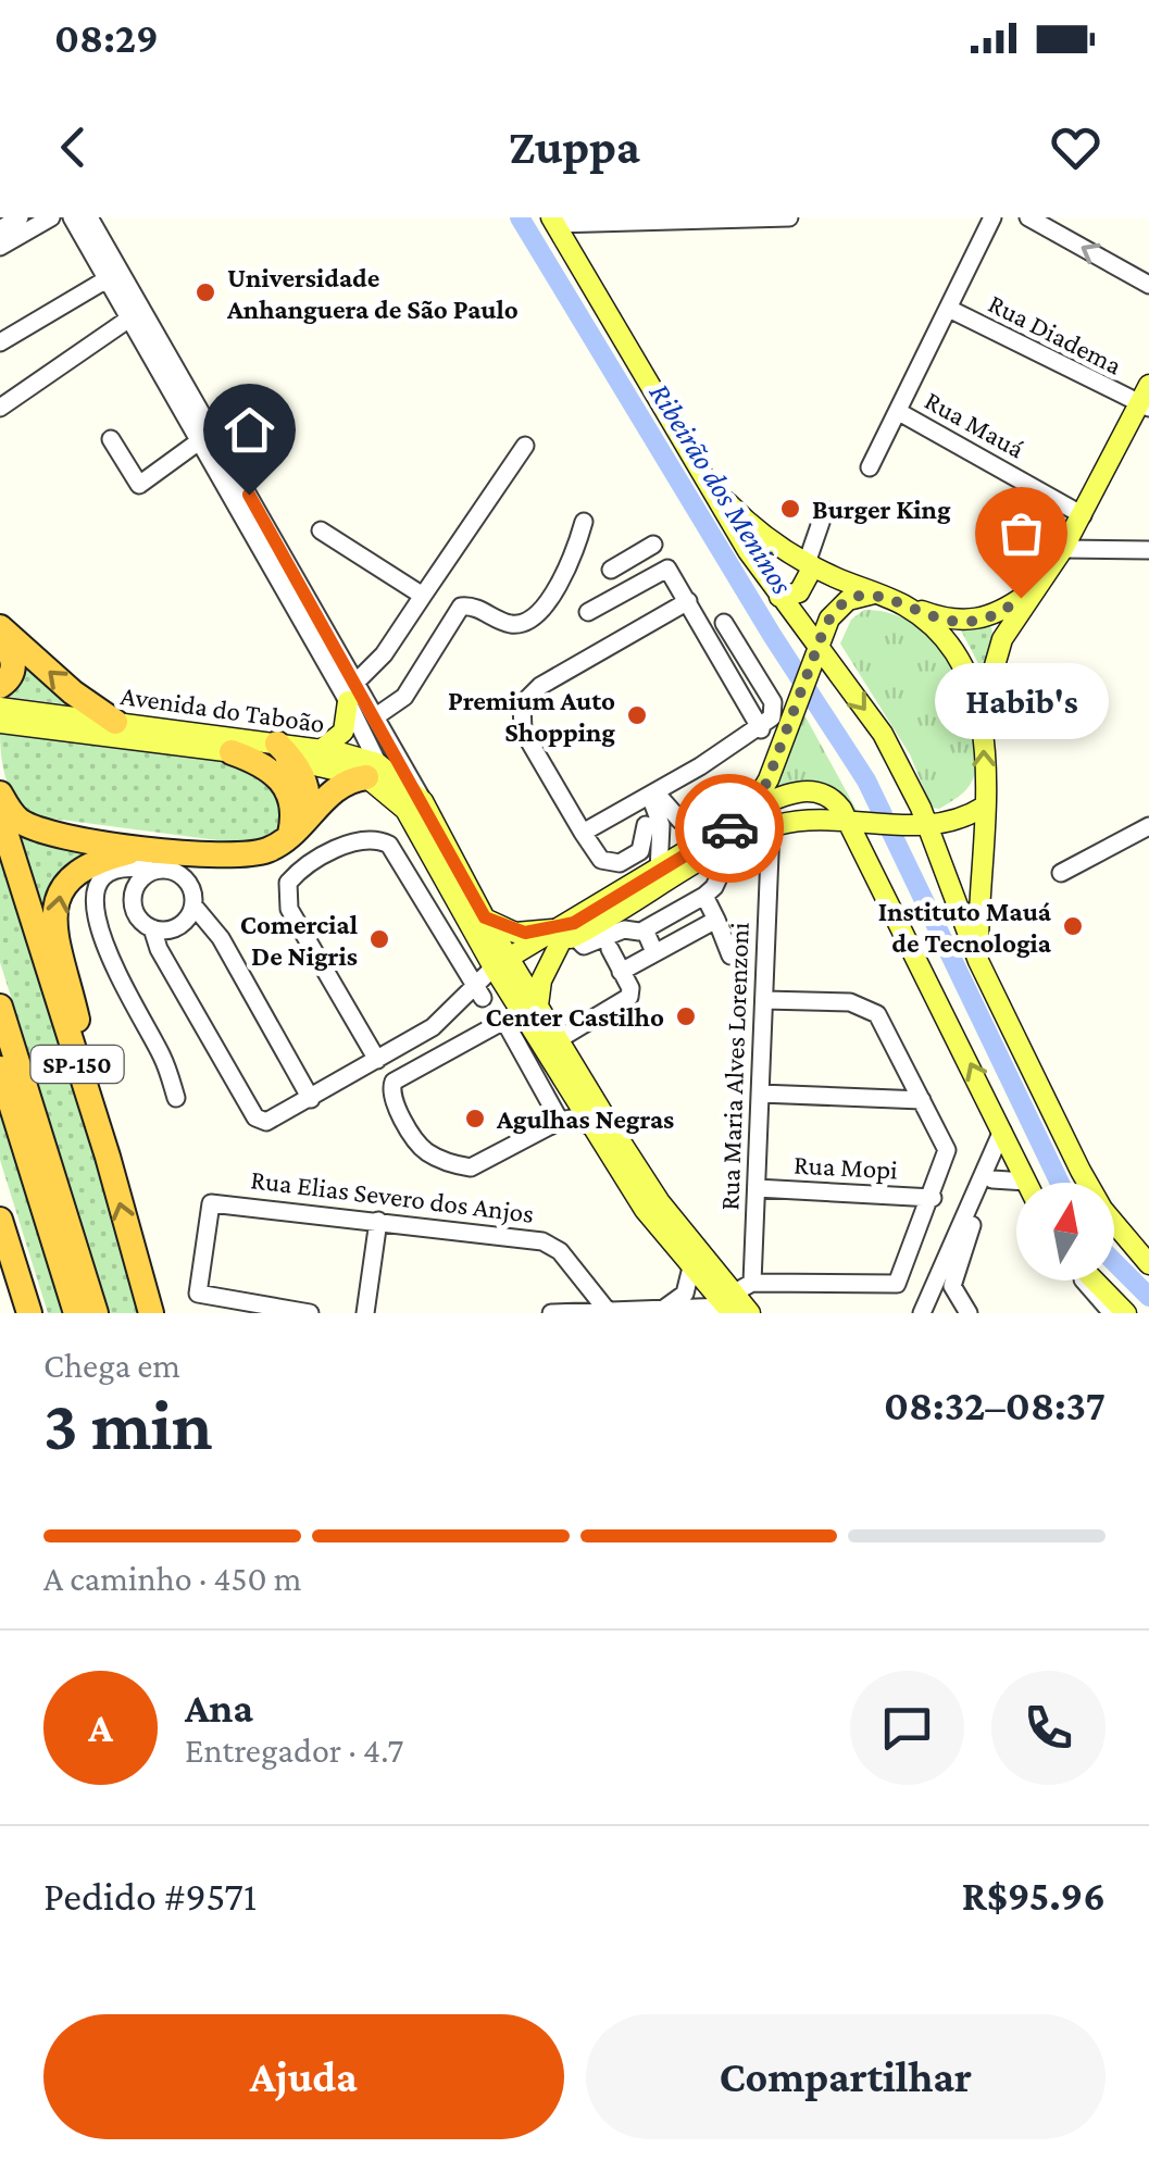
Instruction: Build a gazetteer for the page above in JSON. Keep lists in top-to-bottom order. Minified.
{"streets":{"highway":["SP-150"],"main road":["Avenida do Taboão"],"street":["Rua Diadema","Rua Mauá","Rua Maria Alves Lorenzoni","Rua Mopi","Rua Elias Severo dos Anjos"]},"crossings":[["Rua Maria Alves Lorenzoni","Rua Mopi"]],"water":["Ribeirão dos Meninos"],"places":["Universidade Anhanguera de São Paulo","Burger King","Habib's","Premium Auto Shopping","Instituto Mauá de Tecnologia","Comercial De Nigris","Center Castilho","Agulhas Negras"],"north":"top","page":{"status":"08:29","header":"Zuppa","bubble":"Habib's","heading":["3 min","Chega em","08:32–08:37"],"panel":["Ana","Entregador · 4.7","Pedido #9571","R$95.96"],"bar":"A caminho · 450 m","round":"A","buttons":["Ajuda","Compartilhar"]}}
